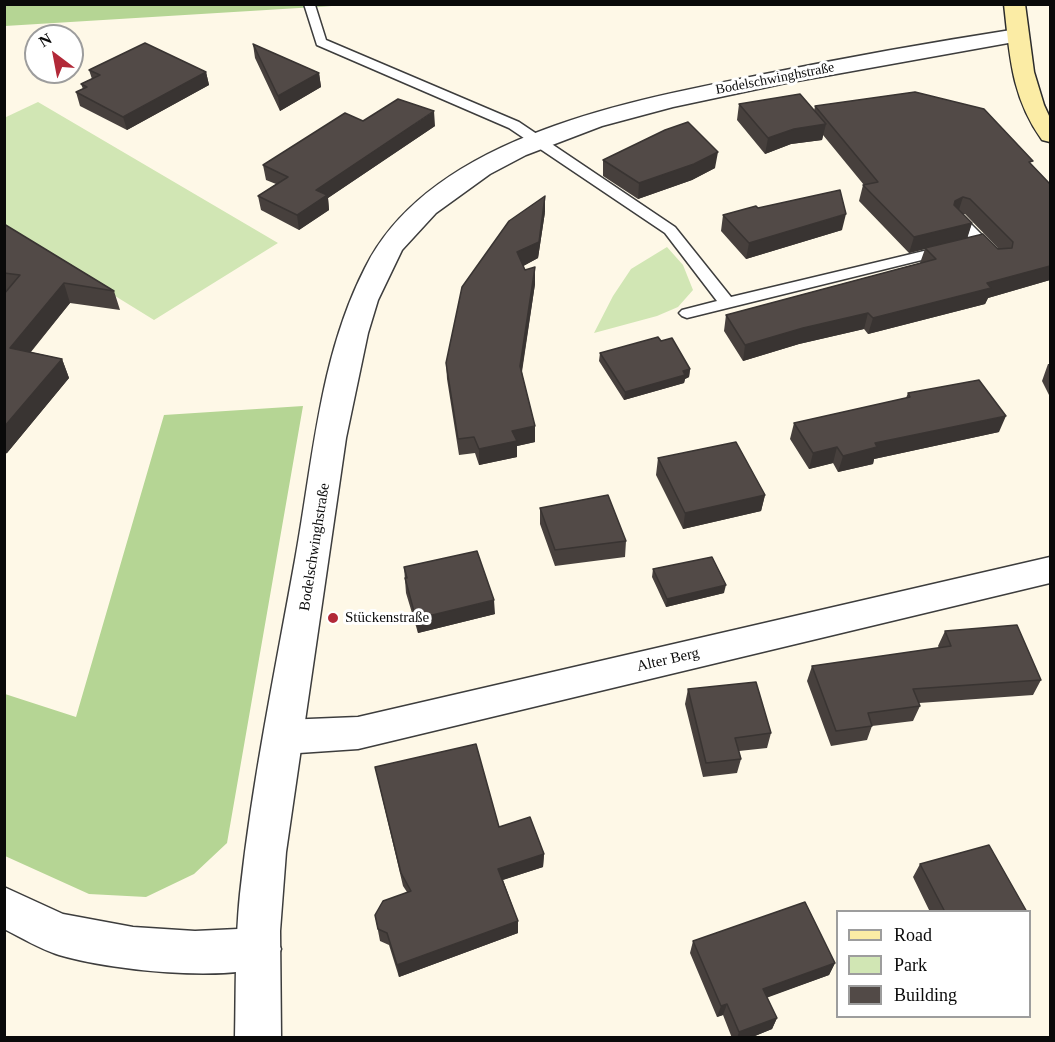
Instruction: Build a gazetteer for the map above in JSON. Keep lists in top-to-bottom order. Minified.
{"streets":{"street":["Bodelschwinghstraße","Alter Berg"]},"crossings":[["Bodelschwinghstraße","Alter Berg"]],"places":["Stückenstraße"],"legend":["Road","Park","Building"],"north":"top left"}
